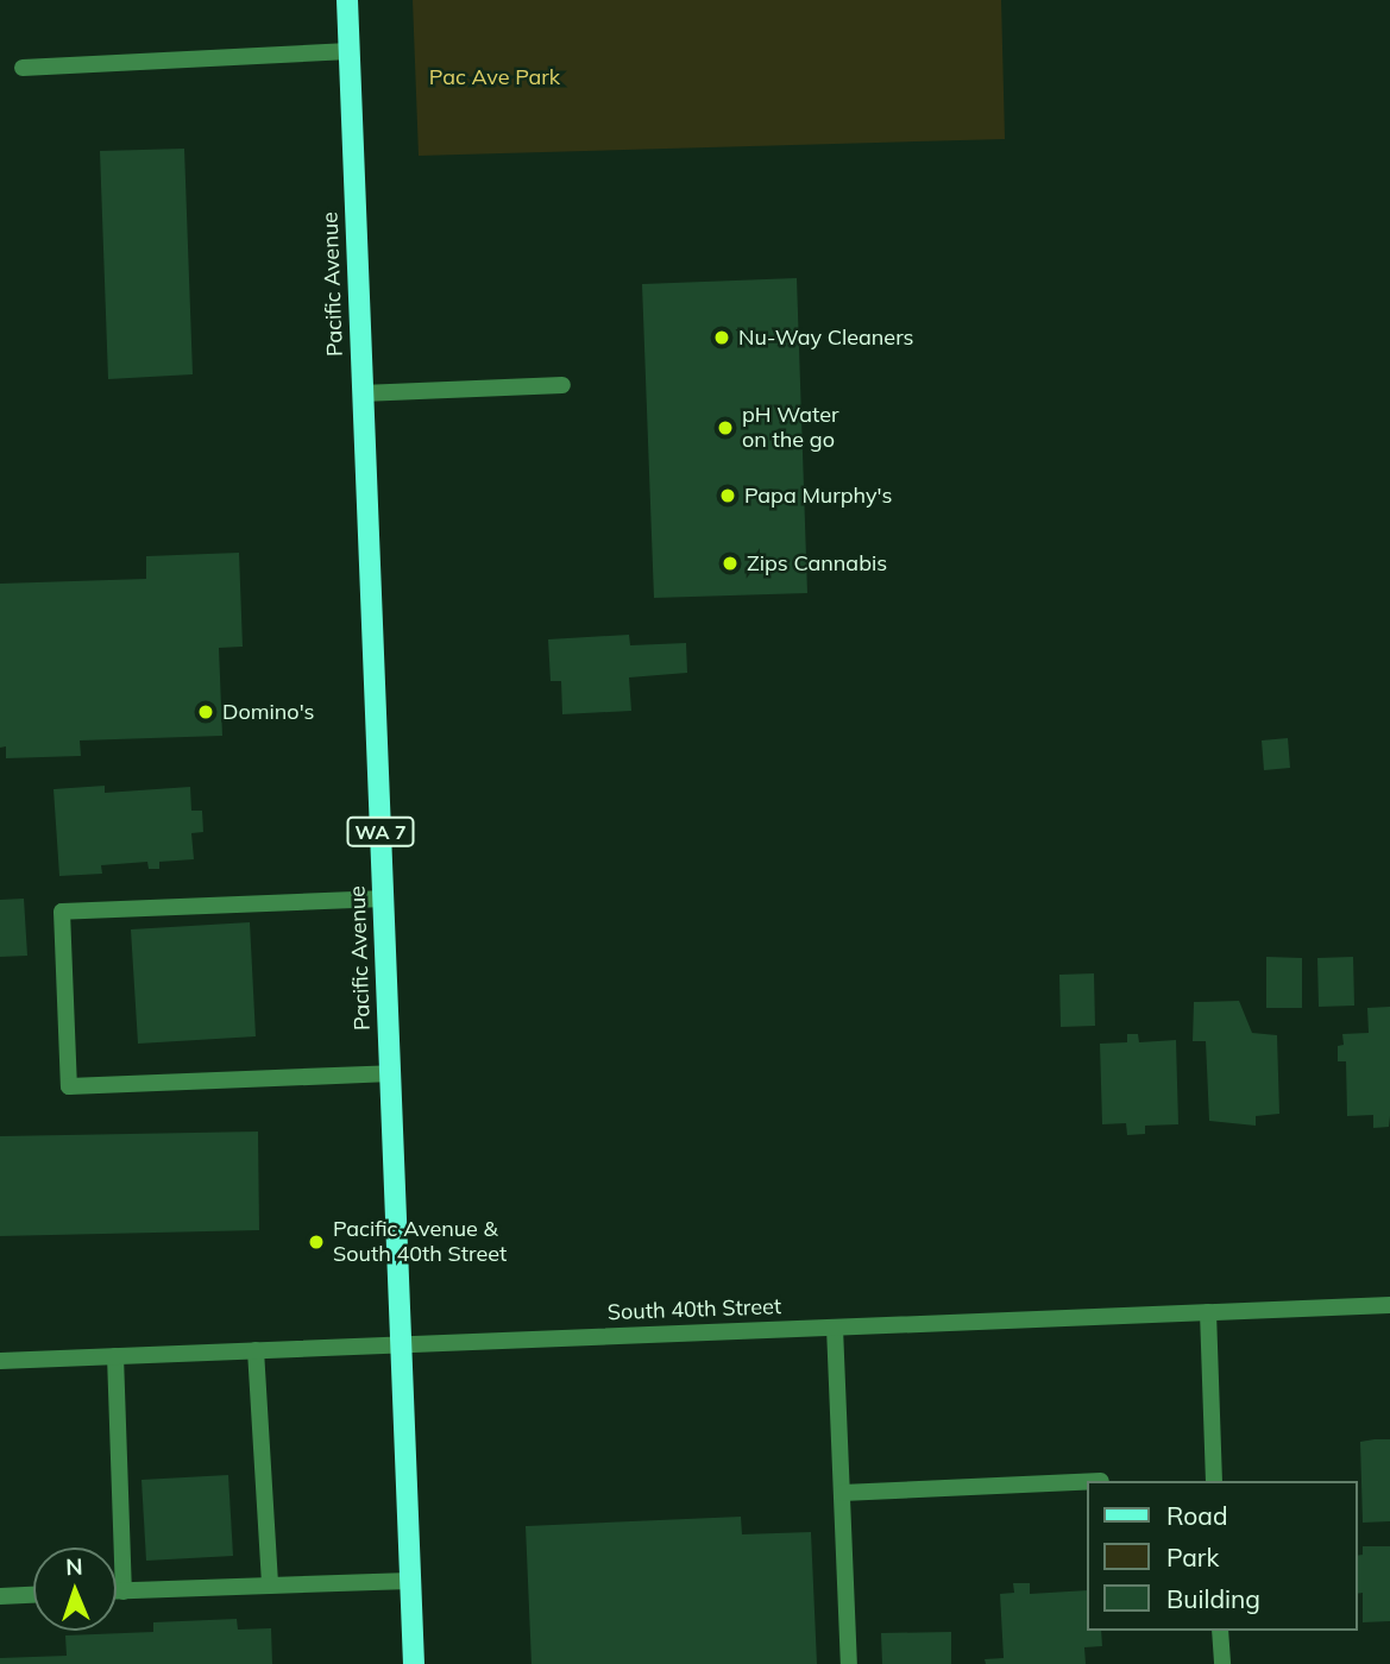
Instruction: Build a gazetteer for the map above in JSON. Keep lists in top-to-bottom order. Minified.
{"streets":{"main road":["Pacific Avenue","WA 7"],"street":["South 40th Street"]},"crossings":[["Pacific Avenue","South 40th Street"]],"parks":["Pac Ave Park"],"places":["Nu-Way Cleaners","pH Water on the go","Papa Murphy's","Zips Cannabis","Domino's","Pacific Avenue & South 40th Street"],"legend":["Road","Park","Building"],"north":"top"}
